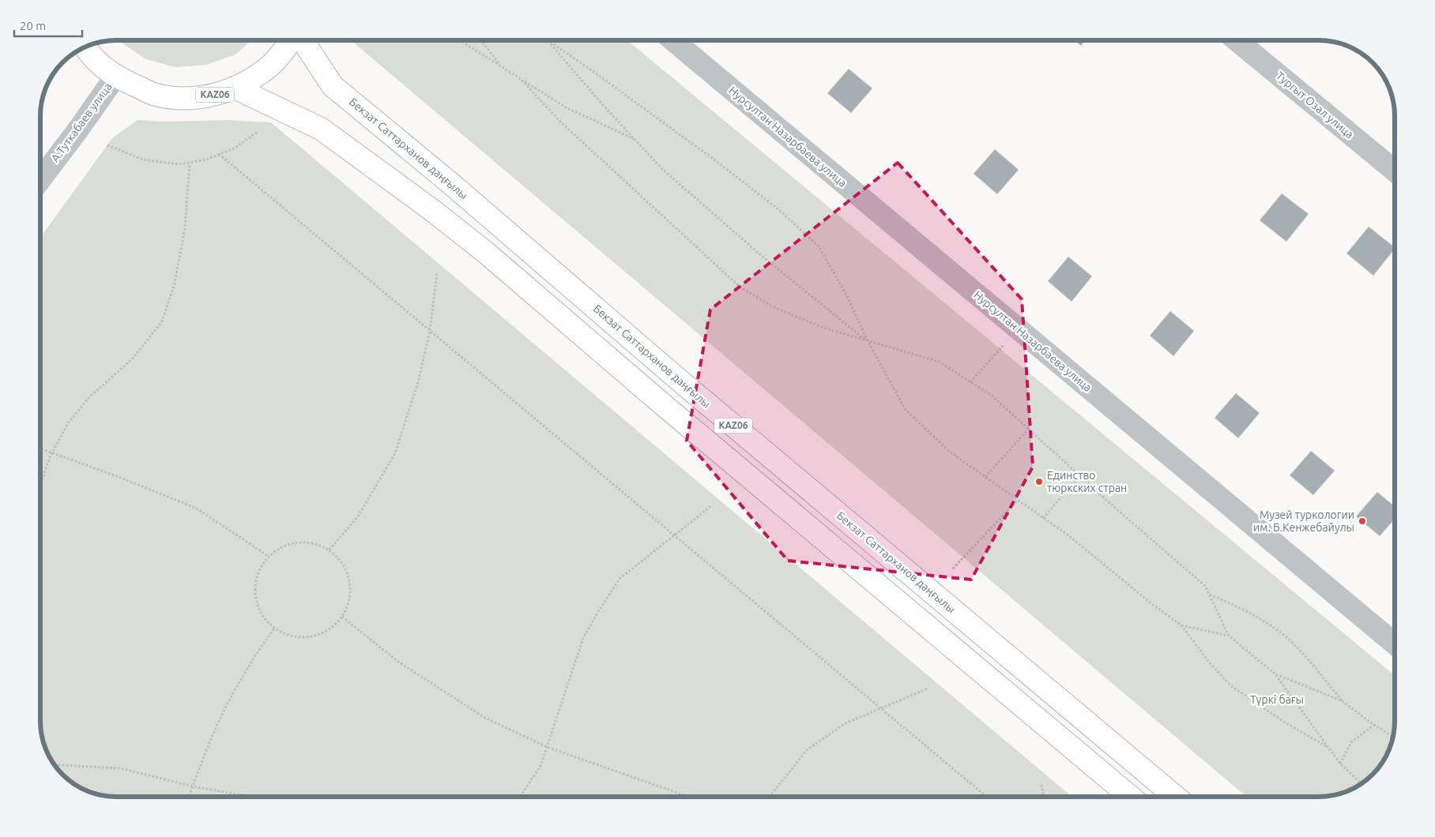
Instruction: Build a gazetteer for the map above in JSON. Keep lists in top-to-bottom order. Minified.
{"streets":{"main road":["KАZ06","Бекзат Саттарханов даңғылы"],"street":["Тургыт Озал улица","А.Туткабаев улица","Нурсултан Назарбаева улица"]},"crossings":[["KАZ06","А.Туткабаев улица"]],"parks":["Түркі бағы"],"places":["Единство тюркских стран","Музей туркологии им. Б.Кенжебайулы"],"scale_bar":"20 m"}
